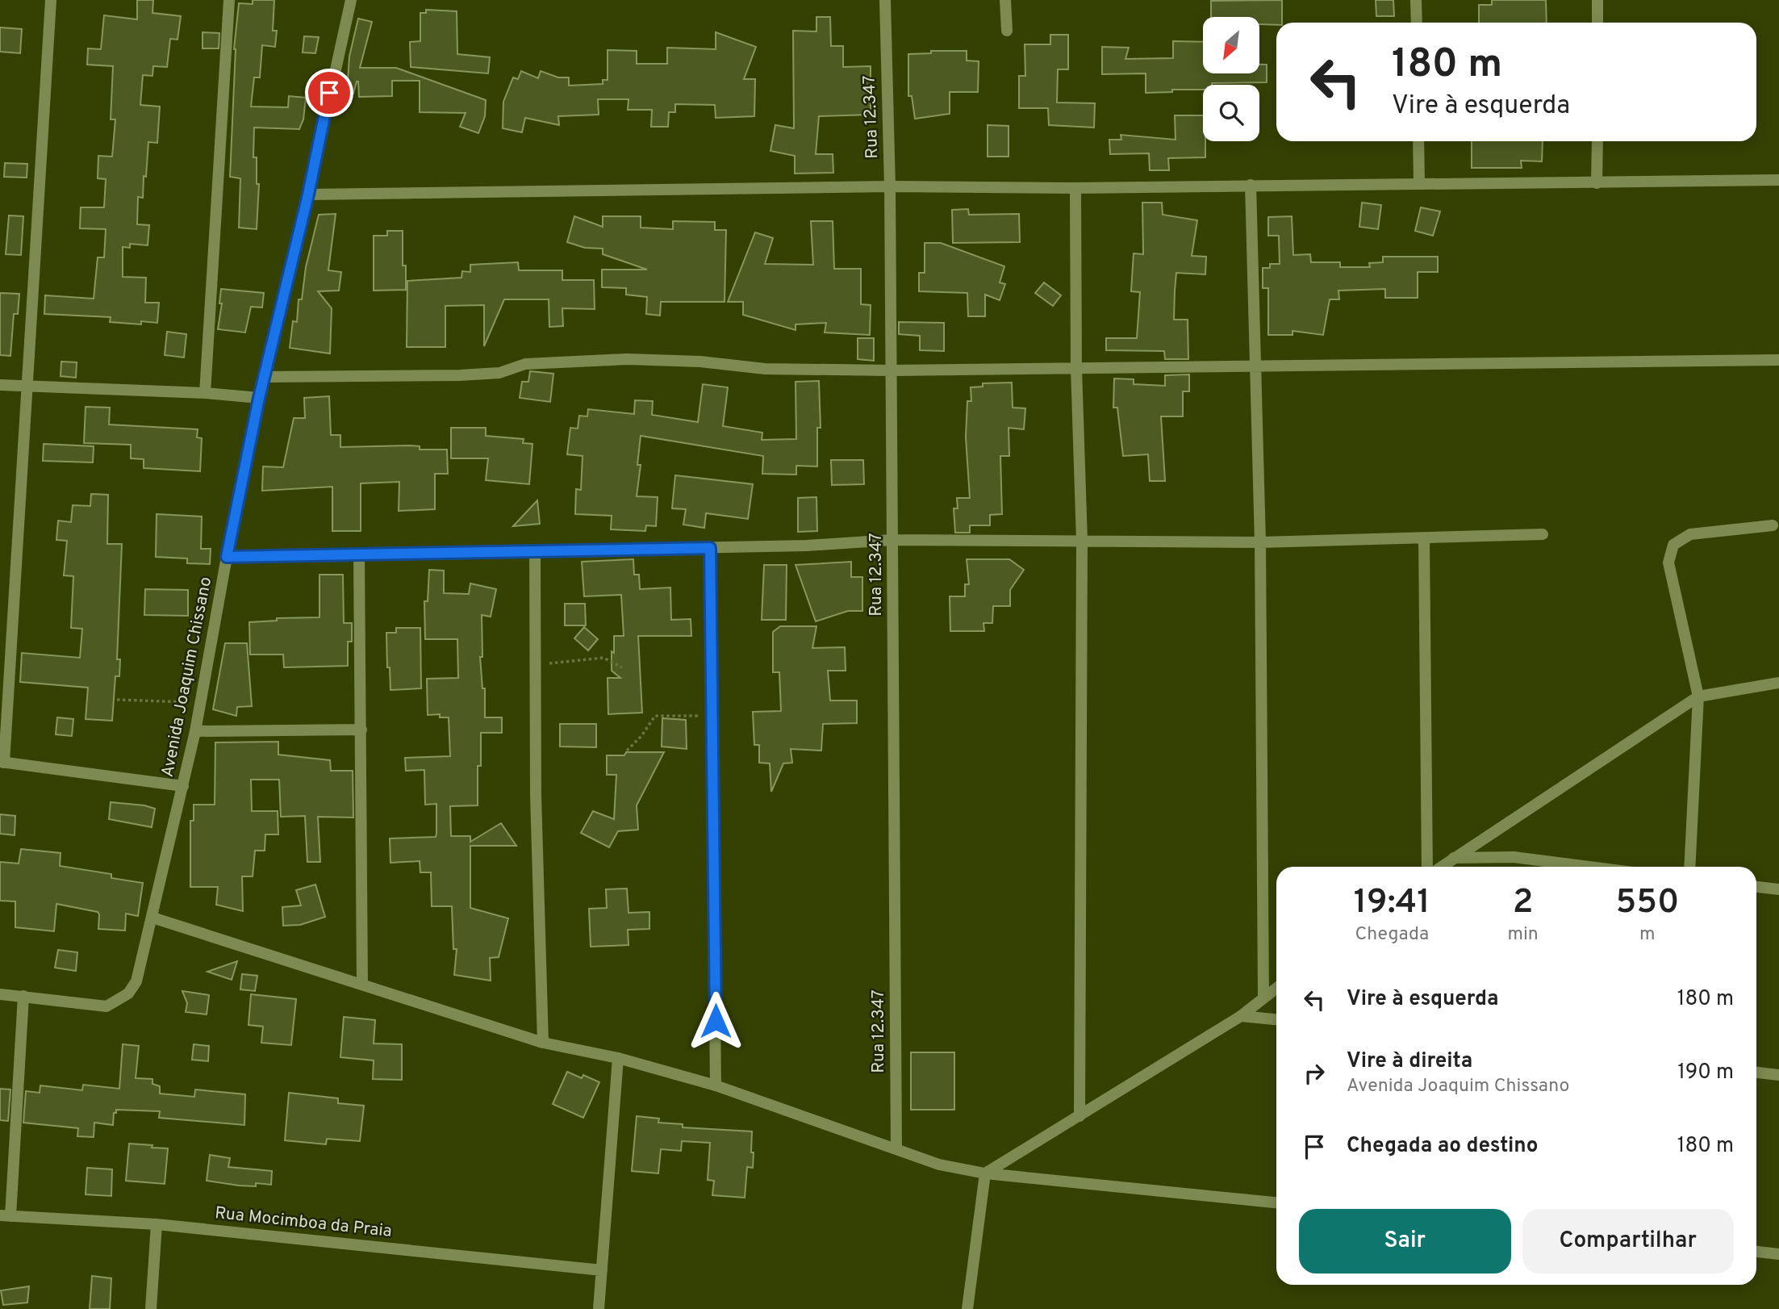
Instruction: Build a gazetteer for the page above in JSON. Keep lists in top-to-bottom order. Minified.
{"streets":{"street":["Rua 12.347","Avenida Joaquim Chissano","Rua Mocimboa da Praia"]},"north":"bottom left","page":{"turn":["180 m","Vire à esquerda"],"eta":["19:41","Chegada","2","min","550","m"],"list":[{"name":"Vire à esquerda","value":"180 m"},{"name":"Vire à direita","note":"Avenida Joaquim Chissano","value":"190 m"},{"name":"Chegada ao destino","value":"180 m"}],"buttons":["Sair","Compartilhar"]}}
